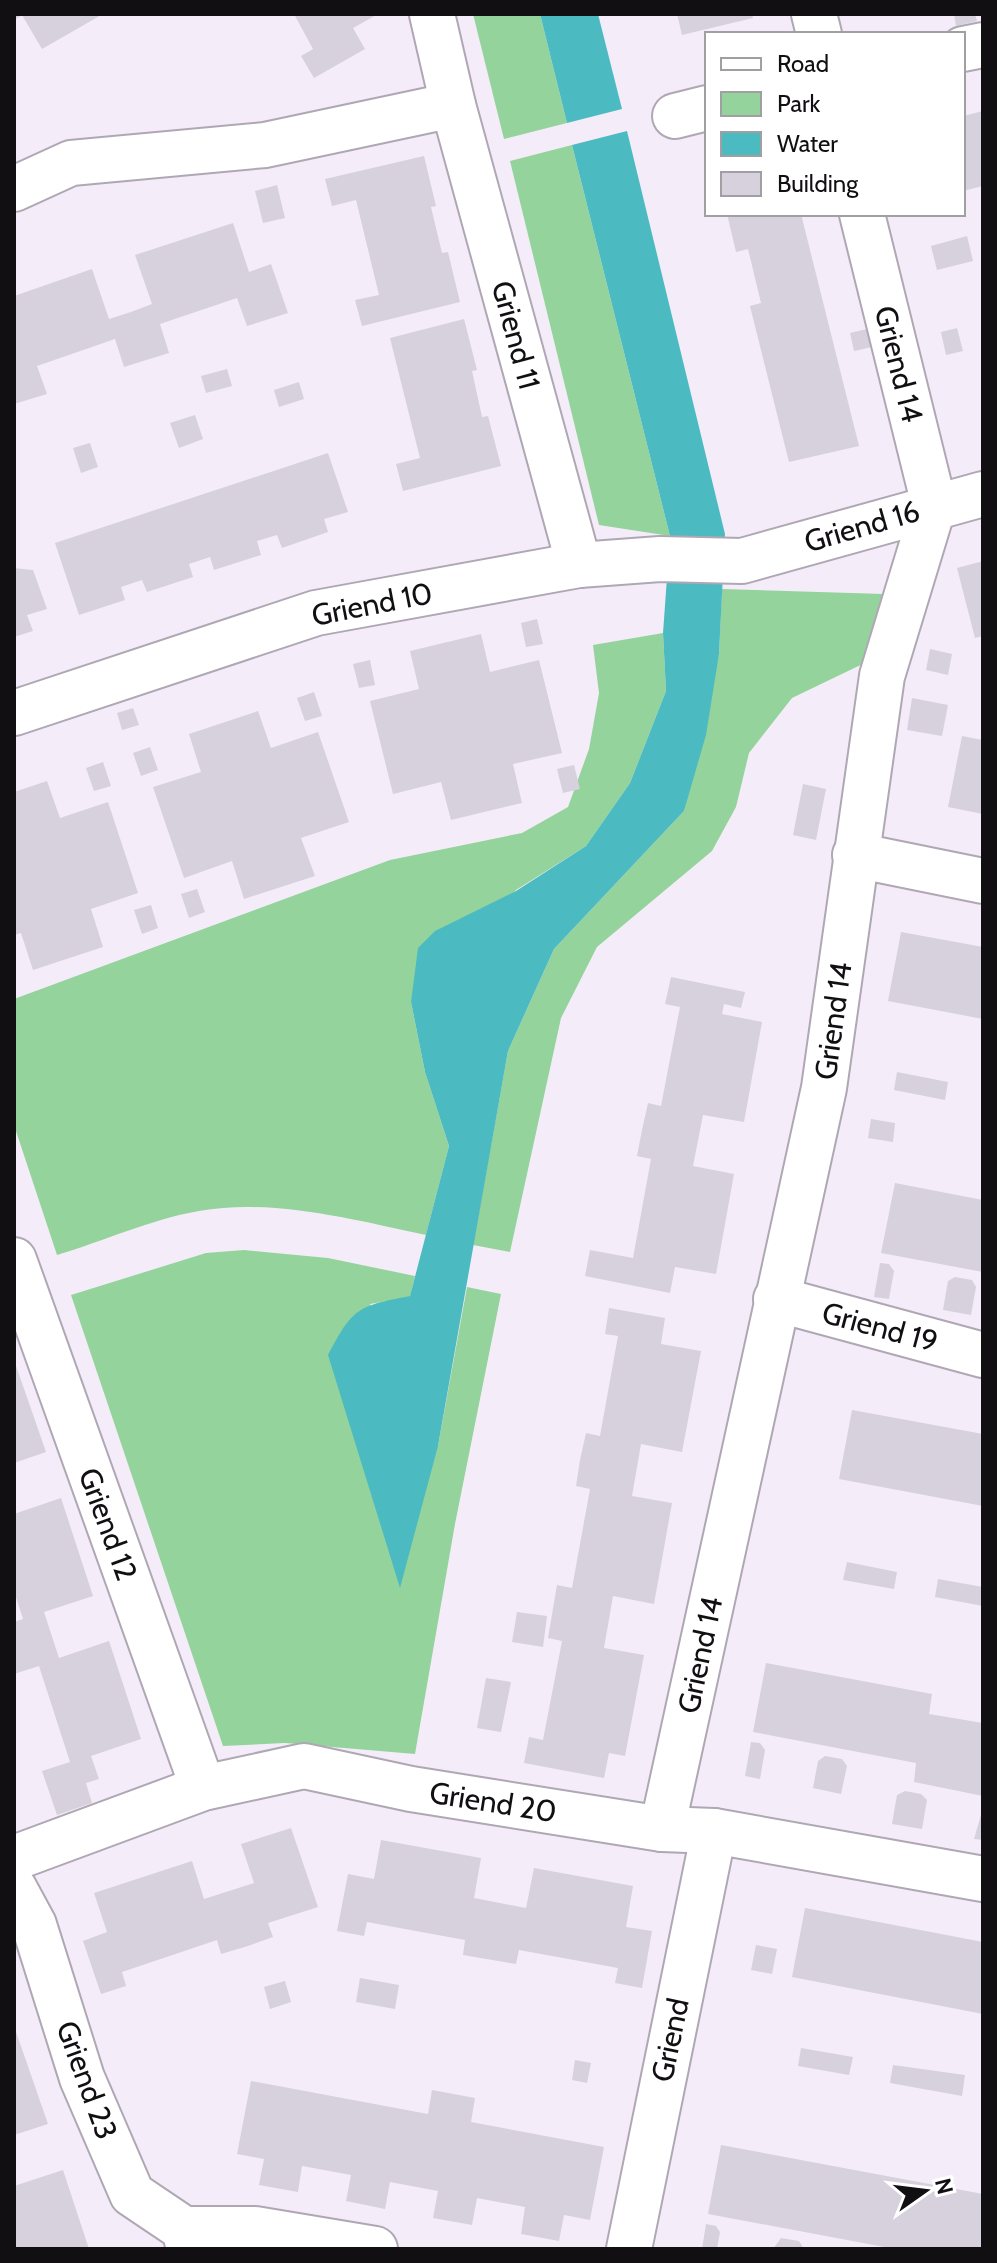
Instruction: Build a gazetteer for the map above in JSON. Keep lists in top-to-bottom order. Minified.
{"streets":{"street":["Griend 11","Griend 14","Griend 16","Griend 10","Griend 19","Griend 12","Griend 20","Griend","Griend 23"]},"crossings":[["Griend 11","Griend 10"],["Griend 14","Griend 16"],["Griend 14","Griend 19"],["Griend 14","Griend 20"],["Griend 16","Griend 10"],["Griend 12","Griend 20"],["Griend 20","Griend"]],"legend":["Road","Park","Water","Building"],"north":"right"}
